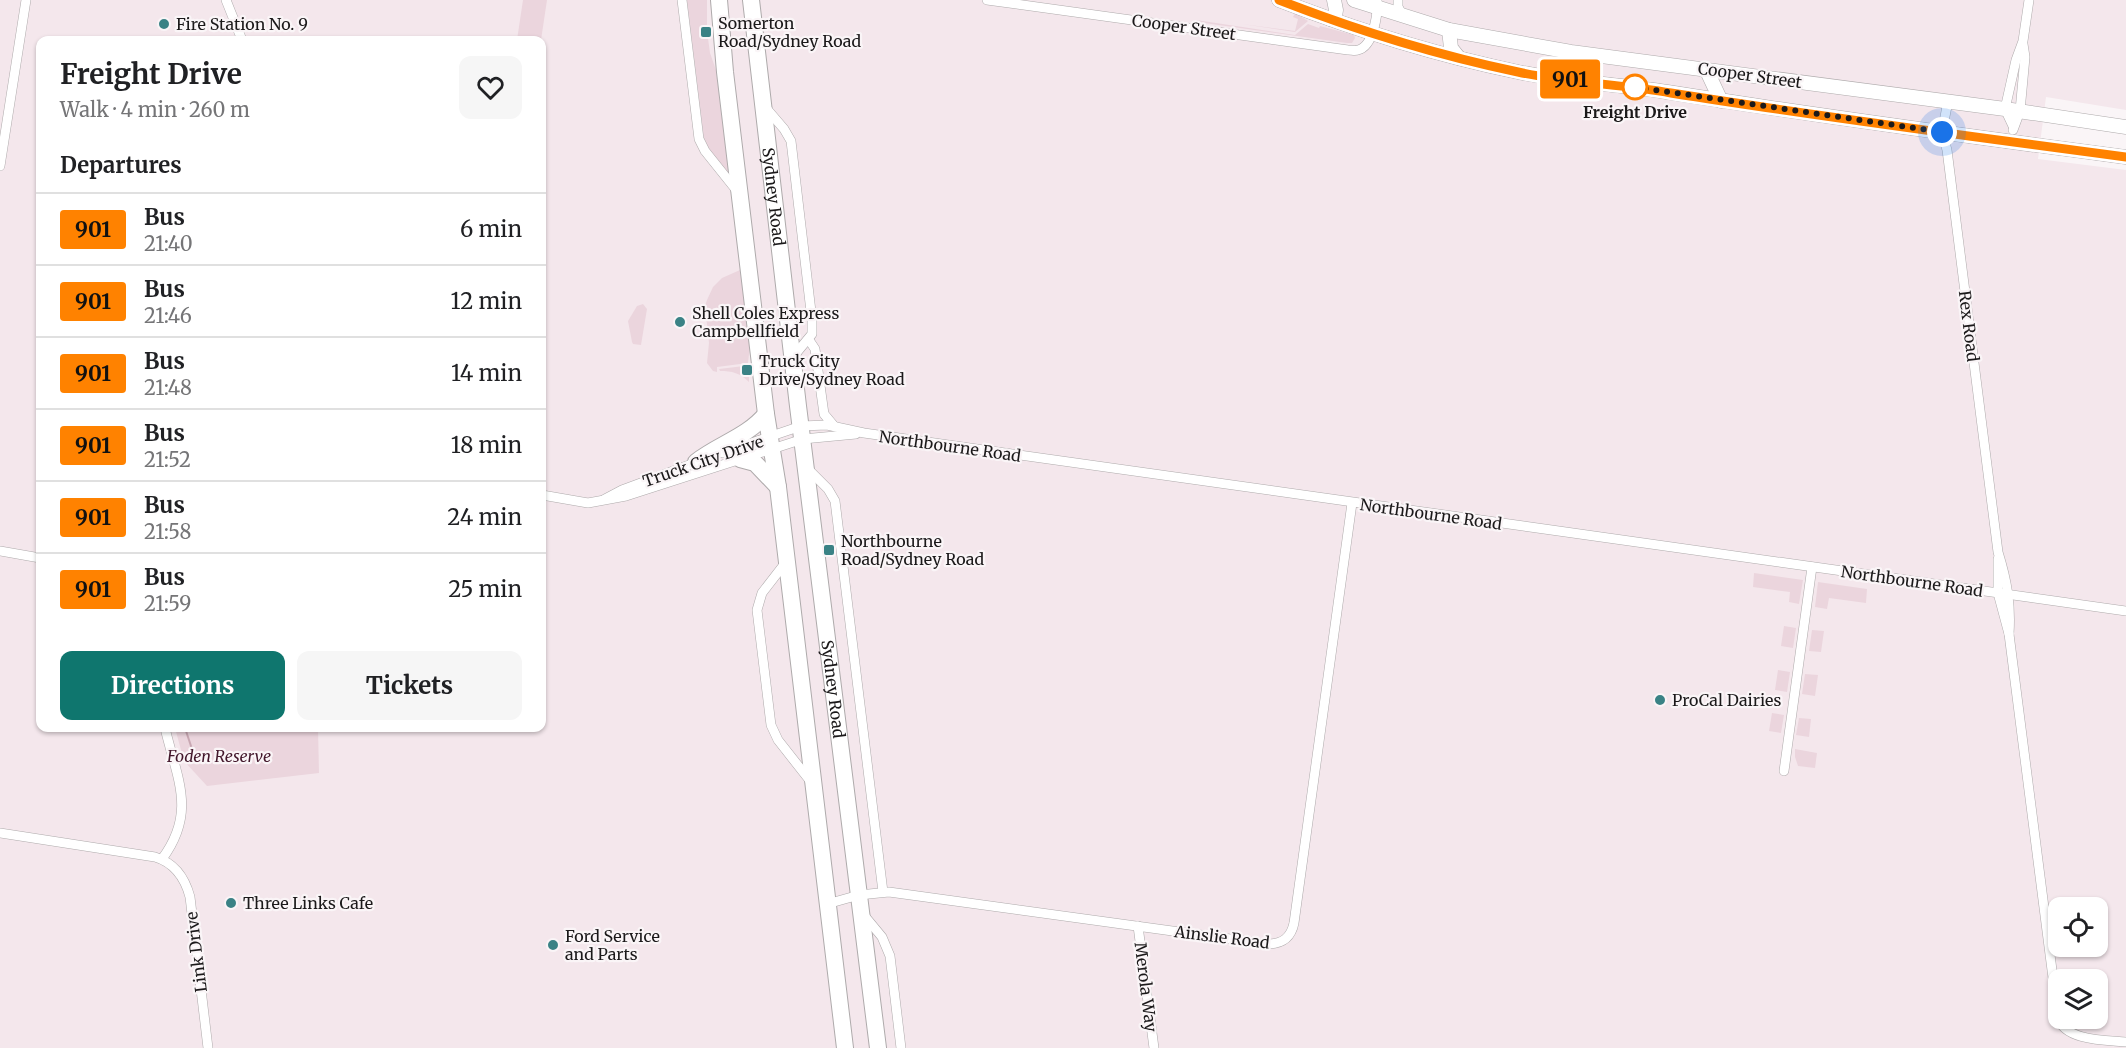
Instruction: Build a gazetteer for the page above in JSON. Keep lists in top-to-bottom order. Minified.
{"streets":{"highway":["Sydney Road"],"main road":["Cooper Street"],"street":["Rex Road","Northbourne Road","Truck City Drive","Ainslie Road","Link Drive","Merola Way"]},"crossings":[["Cooper Street","Rex Road"],["Sydney Road","Northbourne Road"],["Sydney Road","Truck City Drive"],["Sydney Road","Ainslie Road"],["Rex Road","Northbourne Road"],["Northbourne Road","Truck City Drive"],["Northbourne Road","Ainslie Road"],["Ainslie Road","Merola Way"]],"parks":["Foden Reserve"],"places":{"other":["Fire Station No. 9","Freight Drive","Shell Coles Express Campbellfield","ProCal Dairies","Three Links Cafe","Ford Service and Parts"],"transit":["Somerton Road/Sydney Road","Truck City Drive/Sydney Road","Northbourne Road/Sydney Road"]},"lines":["bus line 901"],"page":{"on_map":"901","heading":[["Freight Drive","Walk · 4 min · 260 m"],"Departures"],"list":[{"mark":"901","name":"Bus","note":"21:40","value":"6 min"},{"mark":"901","name":"Bus","note":"21:46","value":"12 min"},{"mark":"901","name":"Bus","note":"21:48","value":"14 min"},{"mark":"901","name":"Bus","note":"21:52","value":"18 min"},{"mark":"901","name":"Bus","note":"21:58","value":"24 min"},{"mark":"901","name":"Bus","note":"21:59","value":"25 min"}],"buttons":["Directions","Tickets"]}}
